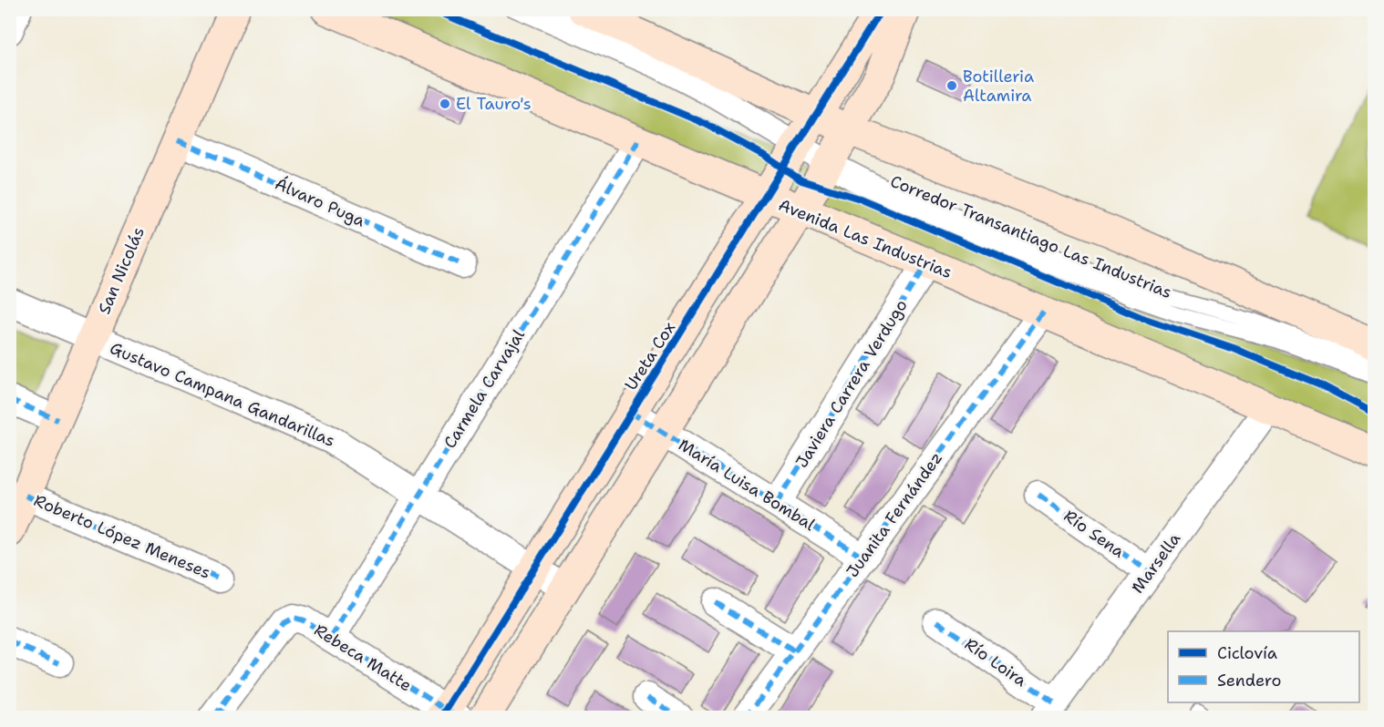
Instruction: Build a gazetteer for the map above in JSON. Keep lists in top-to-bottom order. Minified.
{"streets":{"street":["Álvaro Puga","Avenida Las Industrias","San Nicolás","Ureta Cox","Javiera Carrera Verdugo","Carmela Carvajal","Gustavo Campana Gandarillas","María Luisa Bombal","Juanita Fernández","Río Sena","Roberto López Meneses","Marsella","Rebeca Matte","Río Loira"],"lane":["Corredor Transantiago Las Industrias"]},"crossings":[["Álvaro Puga","San Nicolás"],["Corredor Transantiago Las Industrias","Ureta Cox"],["Avenida Las Industrias","Ureta Cox"],["Avenida Las Industrias","Javiera Carrera Verdugo"],["Avenida Las Industrias","Carmela Carvajal"],["Avenida Las Industrias","Juanita Fernández"],["Avenida Las Industrias","Marsella"],["San Nicolás","Gustavo Campana Gandarillas"],["San Nicolás","Roberto López Meneses"],["Ureta Cox","Gustavo Campana Gandarillas"],["Ureta Cox","María Luisa Bombal"],["Ureta Cox","Rebeca Matte"],["Javiera Carrera Verdugo","María Luisa Bombal"],["Carmela Carvajal","Gustavo Campana Gandarillas"],["Carmela Carvajal","Rebeca Matte"],["María Luisa Bombal","Juanita Fernández"],["Río Sena","Marsella"],["Marsella","Río Loira"]],"places":["Botilleria Altamira","El Tauro's"],"legend":["Ciclovía","Sendero"]}
